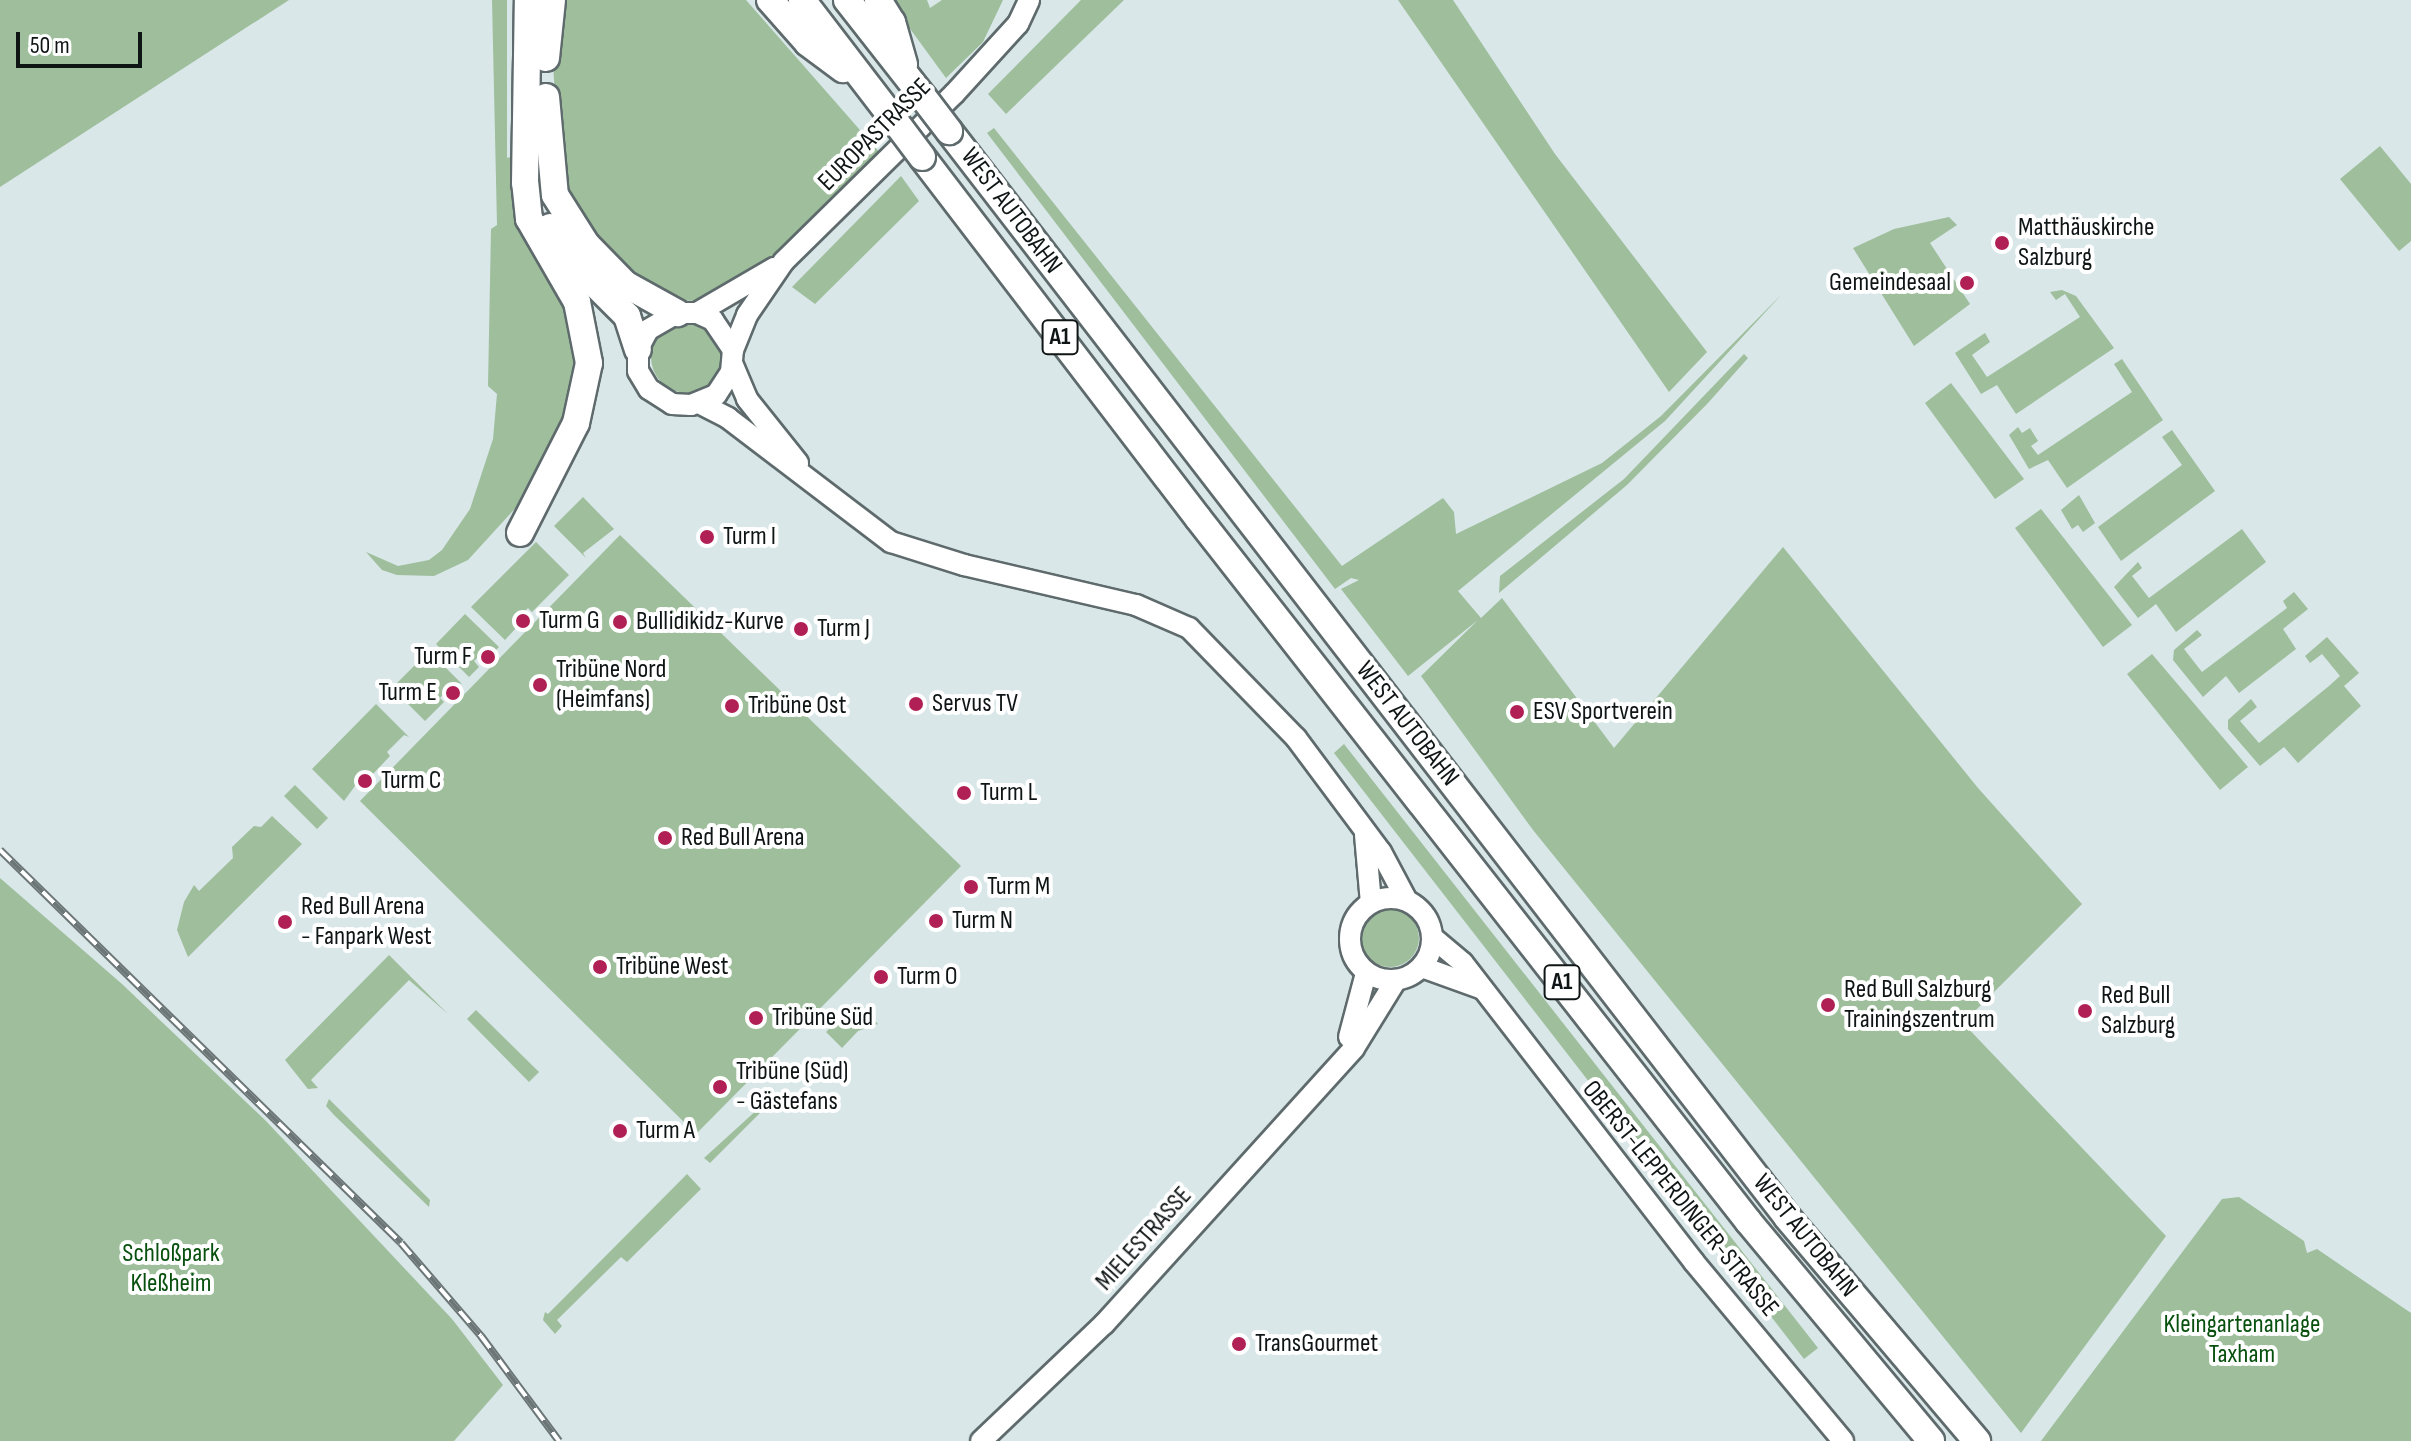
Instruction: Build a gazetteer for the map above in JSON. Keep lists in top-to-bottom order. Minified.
{"streets":{"highway":["WEST AUTOBAHN","A1"],"street":["EUROPASTRASSE","OBERST-LEPPERDINGER-STRASSE","MIELESTRASSE"]},"crossings":[["EUROPASTRASSE","OBERST-LEPPERDINGER-STRASSE"],["OBERST-LEPPERDINGER-STRASSE","MIELESTRASSE"]],"parks":["Schloßpark Kleßheim","Kleingartenanlage Taxham"],"places":["Matthäuskirche Salzburg","Gemeindesaal","Turm I","Turm G","Bullidikidz-Kurve","Turm J","Turm F","Tribüne Nord (Heimfans)","Turm E","Servus TV","Tribüne Ost","ESV Sportverein","Turm C","Turm L","Red Bull Arena","Turm M","Turm N","Red Bull Arena - Fanpark West","Tribüne West","Turm O","Red Bull Salzburg Trainingszentrum","Red Bull Salzburg","Tribüne Süd","Tribüne (Süd) - Gästefans","Turm A","TransGourmet"],"scale_bar":"50 m"}
